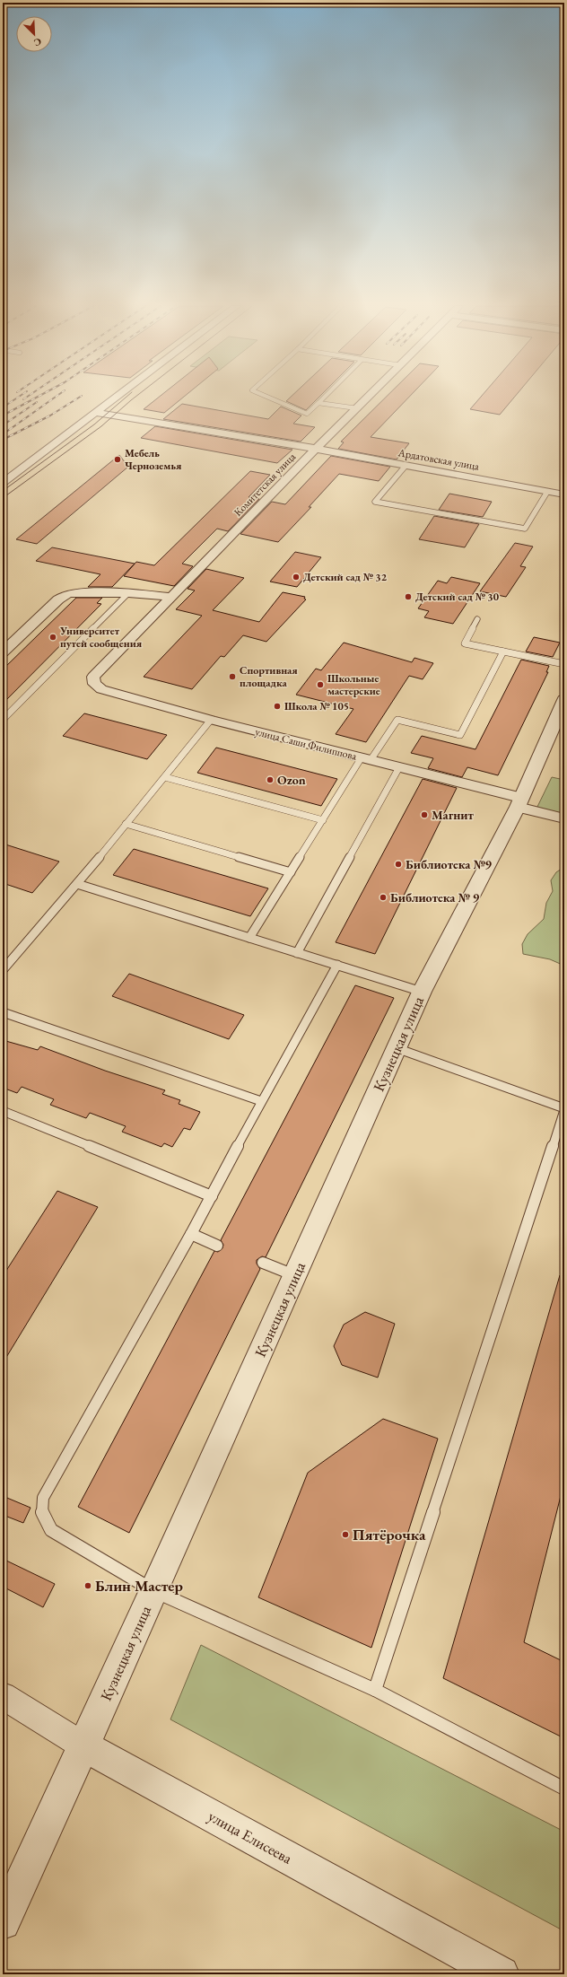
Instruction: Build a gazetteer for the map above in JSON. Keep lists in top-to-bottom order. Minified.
{"streets":{"street":["Ардатовская улица","Комитетская улица","улица Саши Филиппова","Кузнецкая улица","улица Елисеева"]},"crossings":[["Ардатовская улица","Комитетская улица"],["Комитетская улица","улица Саши Филиппова"],["улица Саши Филиппова","Кузнецкая улица"],["Кузнецкая улица","улица Елисеева"]],"places":["Мебель Черноземья","Детский сад № 32","Детский сад № 30","Университет путей сообщения","Спортивная площадка","Школьные мастерские","Школа № 105","Ozon","Магнит","Библиотека №9","Библиотека № 9","Пятёрочка","Блин Мастер"],"north":"bottom right"}
